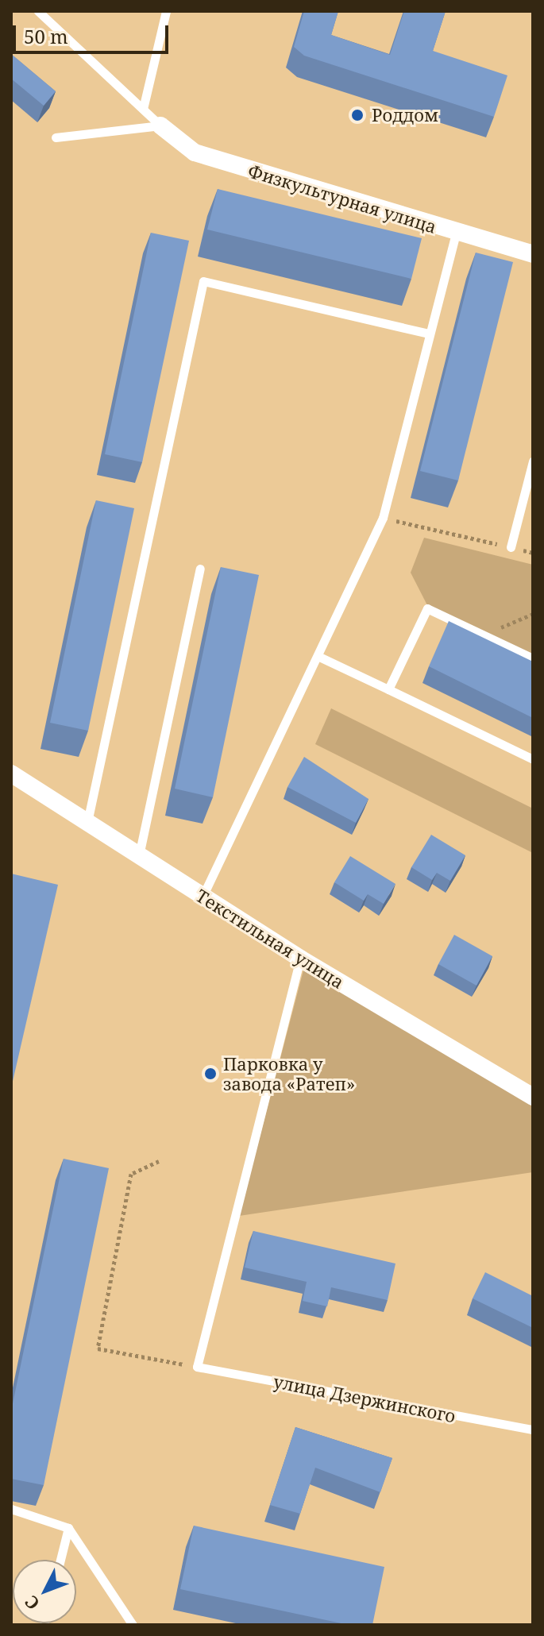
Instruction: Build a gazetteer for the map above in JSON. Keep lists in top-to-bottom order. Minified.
{"streets":{"street":["Физкультурная улица","Текстильная улица"],"lane":["улица Дзержинского"]},"places":["Роддом","Парковка у завода «Ратеп»"],"scale_bar":"50 m","north":"bottom left"}
